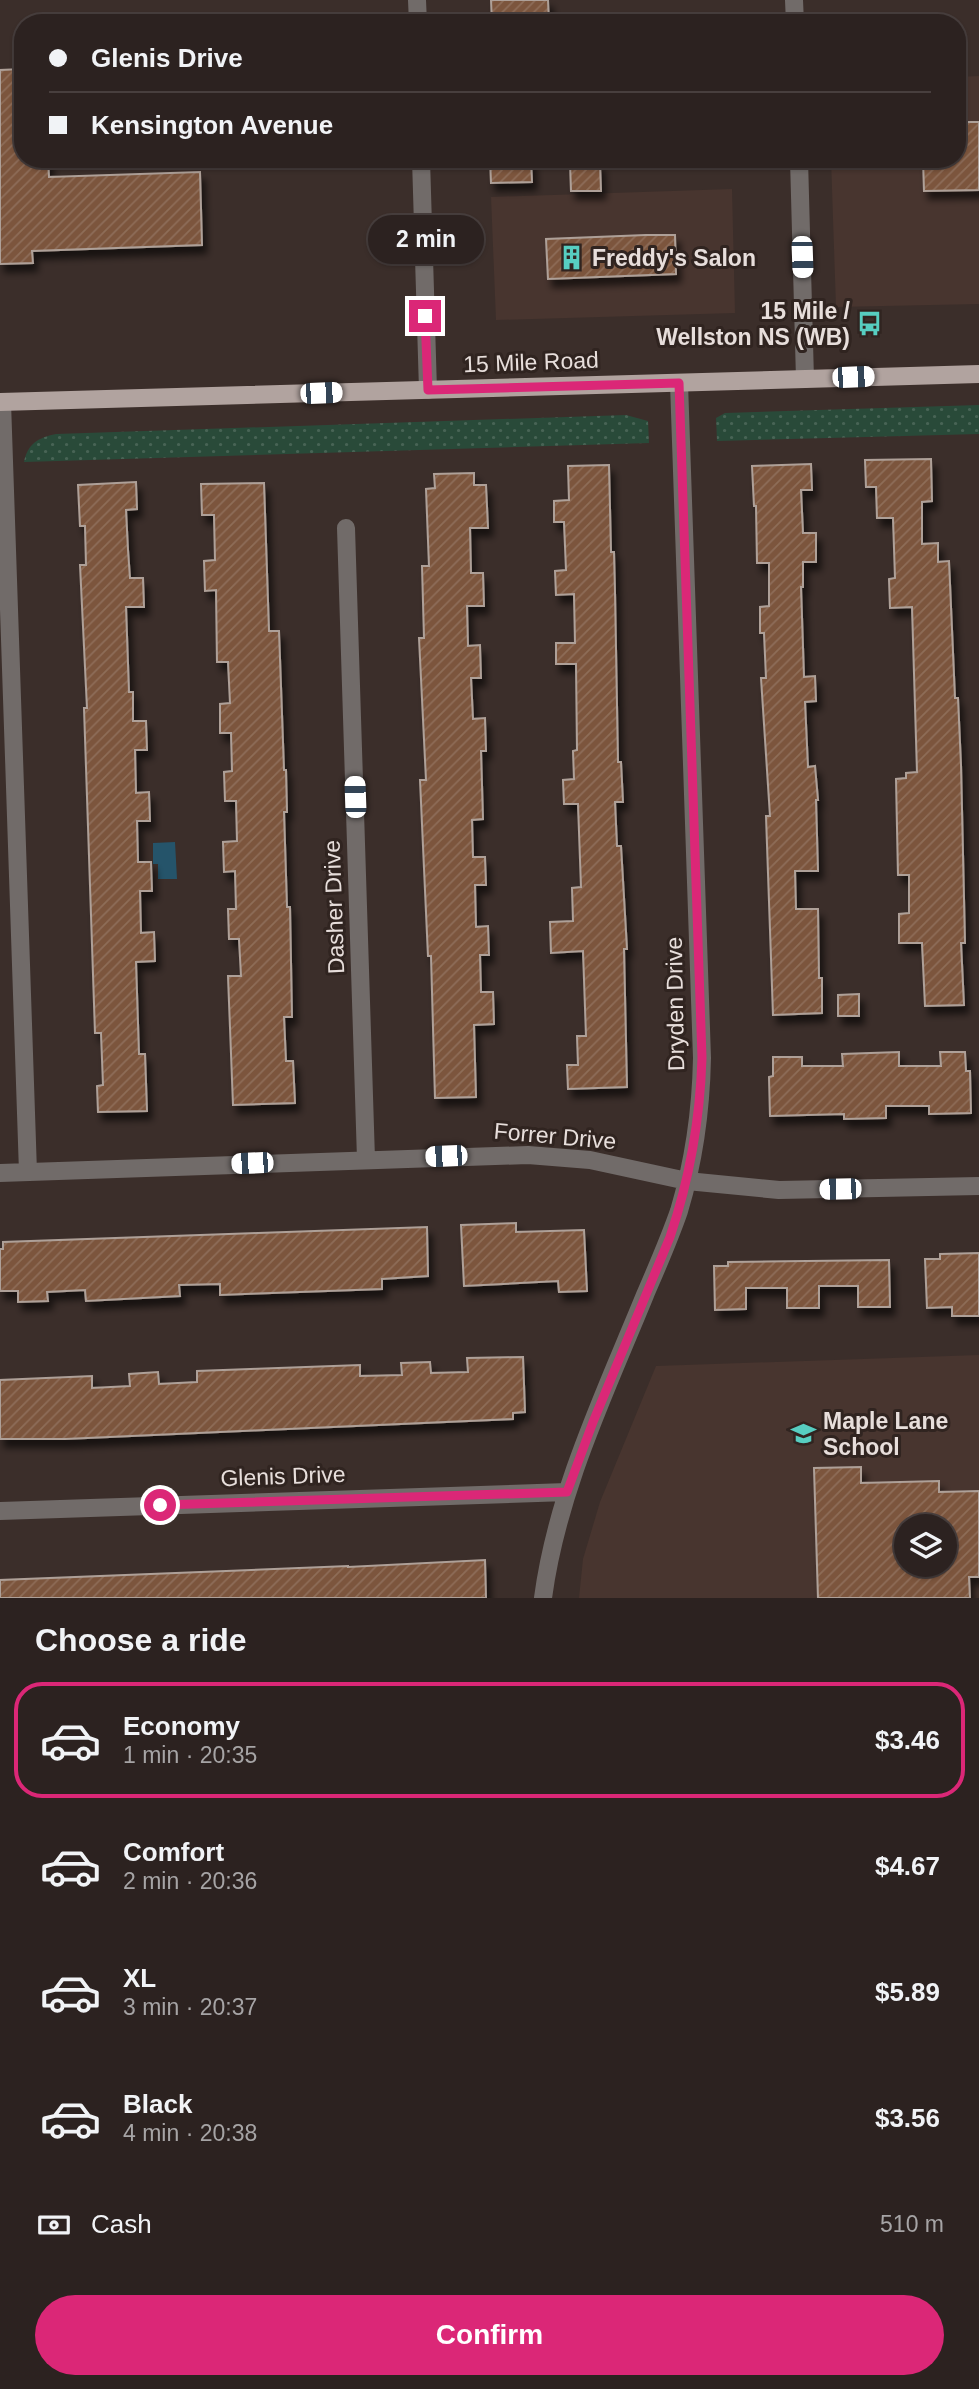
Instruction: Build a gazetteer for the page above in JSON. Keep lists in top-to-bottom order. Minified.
{"streets":{"main road":["15 Mile Road"],"street":["Dasher Drive","Dryden Drive","Forrer Drive","Glenis Drive"]},"crossings":[["15 Mile Road","Dryden Drive"],["Dasher Drive","Forrer Drive"],["Dryden Drive","Forrer Drive"],["Dryden Drive","Glenis Drive"]],"places":{"building":["Freddy's Salon"],"bus stop":["15 Mile / Wellston NS (WB)"],"school or university":["Maple Lane School"]},"page":{"banner":["Glenis Drive","Kensington Avenue"],"bubble":"2 min","heading":"Choose a ride","list":[{"name":"Economy","note":"1 min · 20:35","value":"$3.46"},{"name":"Comfort","note":"2 min · 20:36","value":"$4.67"},{"name":"XL","note":"3 min · 20:37","value":"$5.89"},{"name":"Black","note":"4 min · 20:38","value":"$3.56"}],"pay":["Cash","510 m"],"buttons":"Confirm"}}
